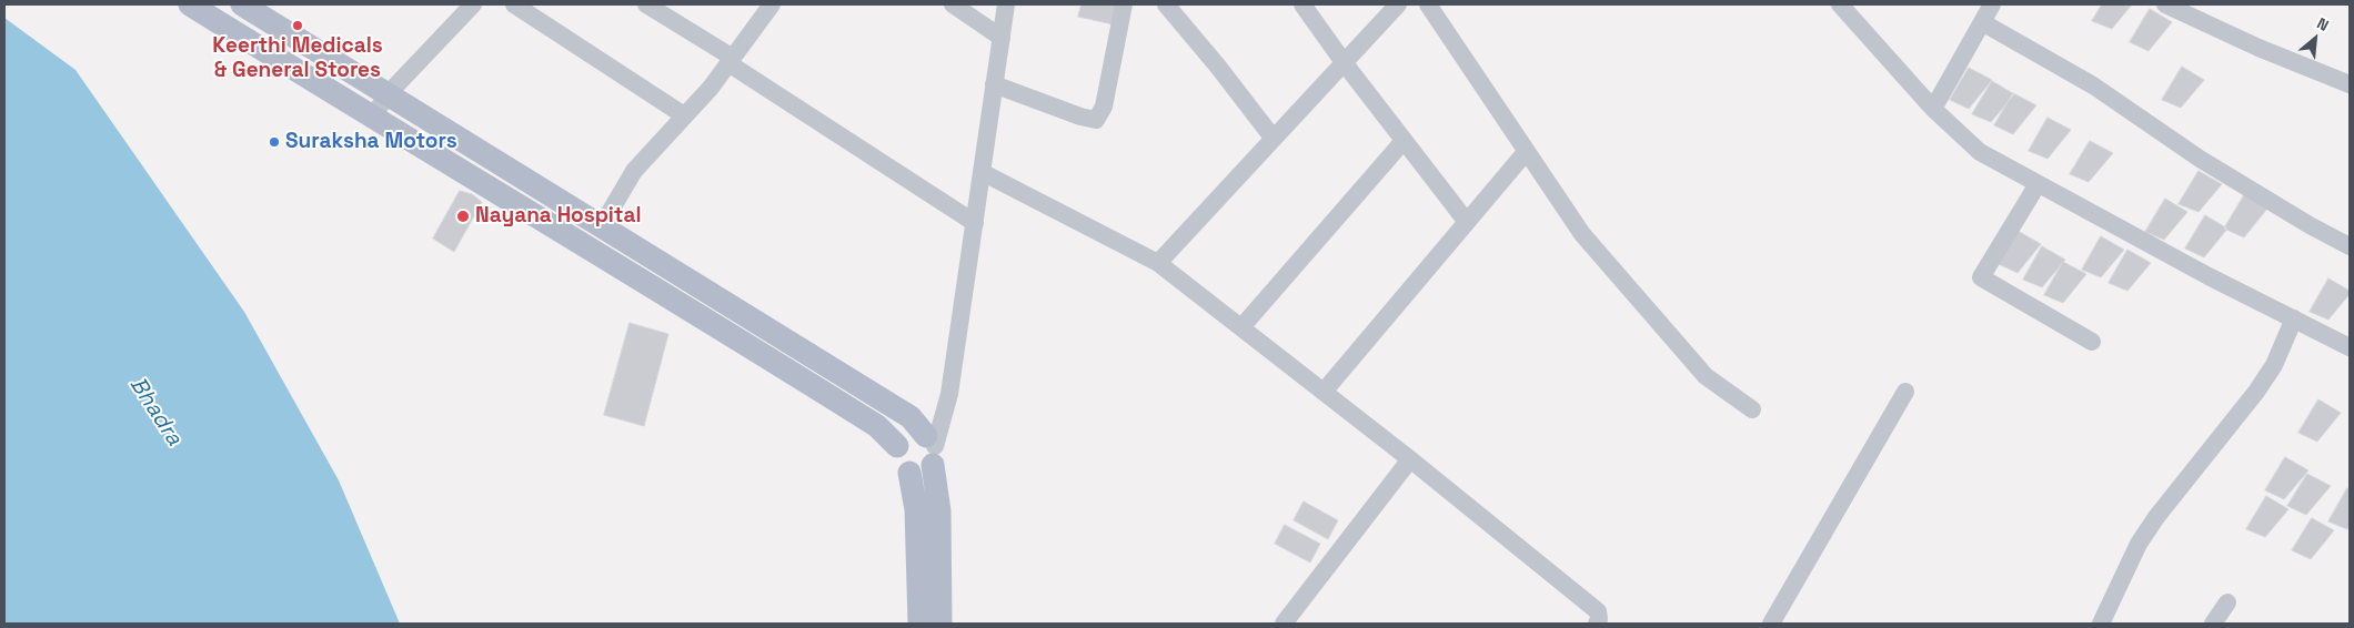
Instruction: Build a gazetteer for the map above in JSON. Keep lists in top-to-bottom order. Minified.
{"water":["Bhadra"],"places":["Keerthi Medicals & General Stores","Suraksha Motors","Nayana Hospital"],"north":"top right"}
